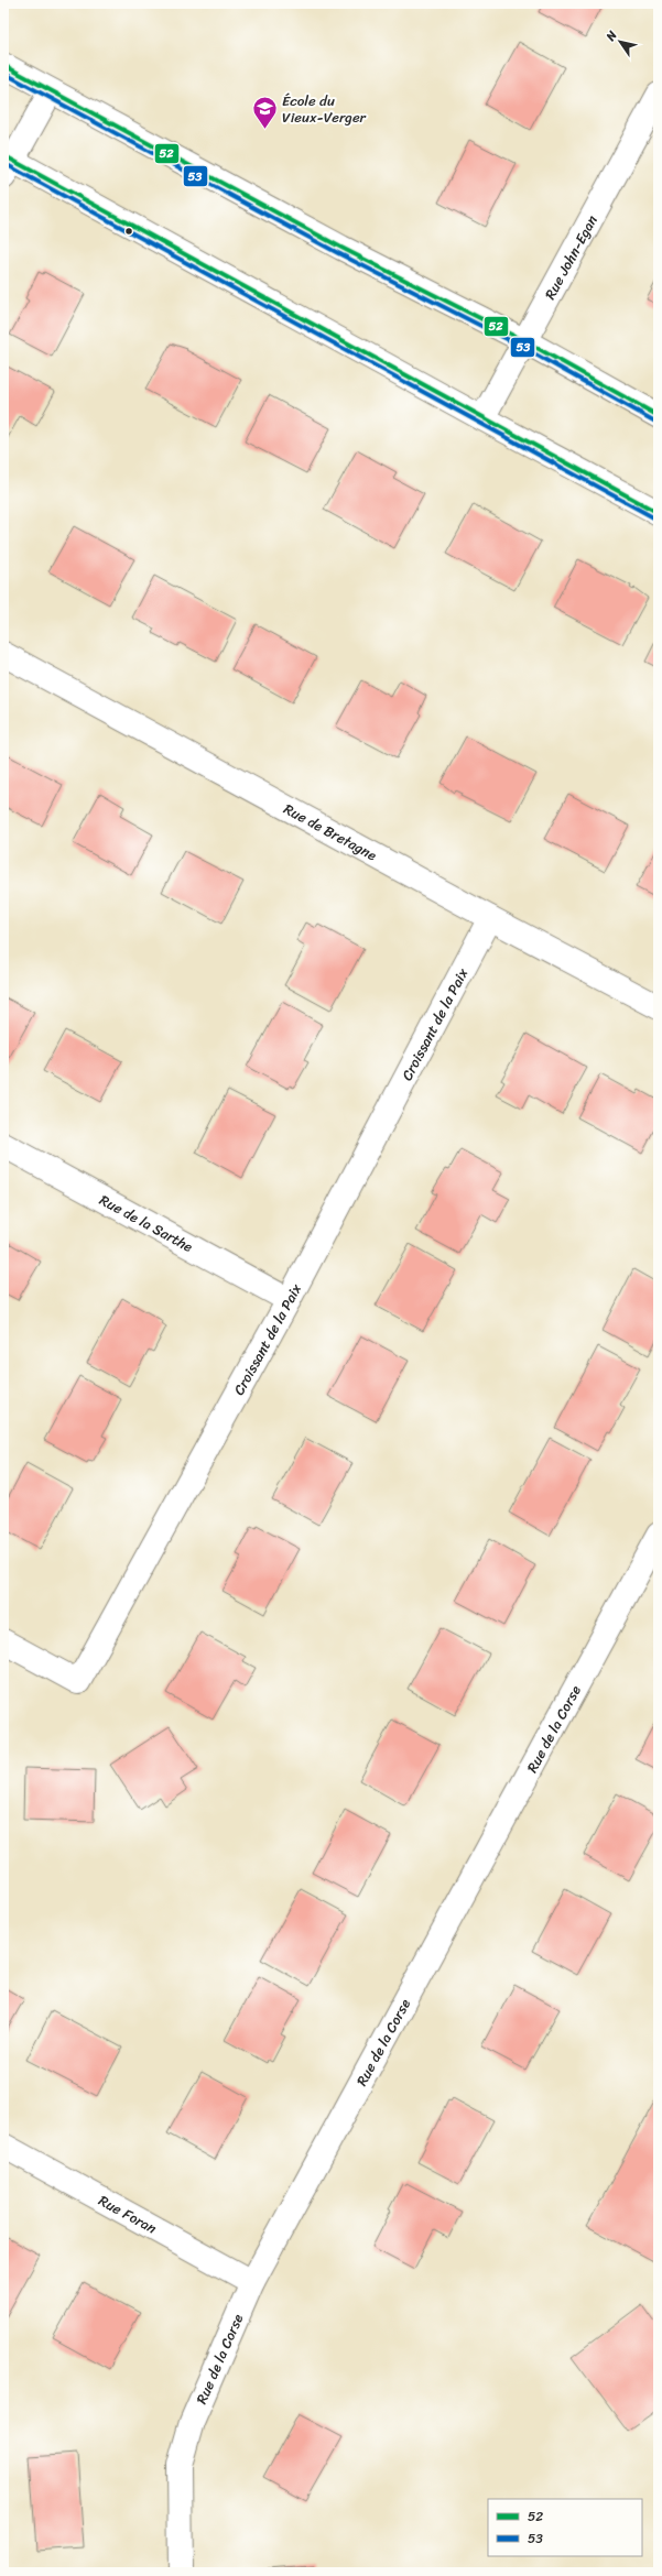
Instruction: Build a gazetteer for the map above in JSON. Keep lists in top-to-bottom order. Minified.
{"streets":{"street":["Rue John-Egan","Rue de Bretagne","Croissant de la Paix","Rue de la Sarthe","Rue de la Corse","Rue Foran"]},"crossings":[["Rue de Bretagne","Croissant de la Paix"],["Croissant de la Paix","Rue de la Sarthe"],["Rue de la Corse","Rue Foran"]],"places":{"school or university":["École du Vieux-Verger"]},"lines":["transit line 52","transit line 53"],"legend":["52","53"],"north":"top left"}
